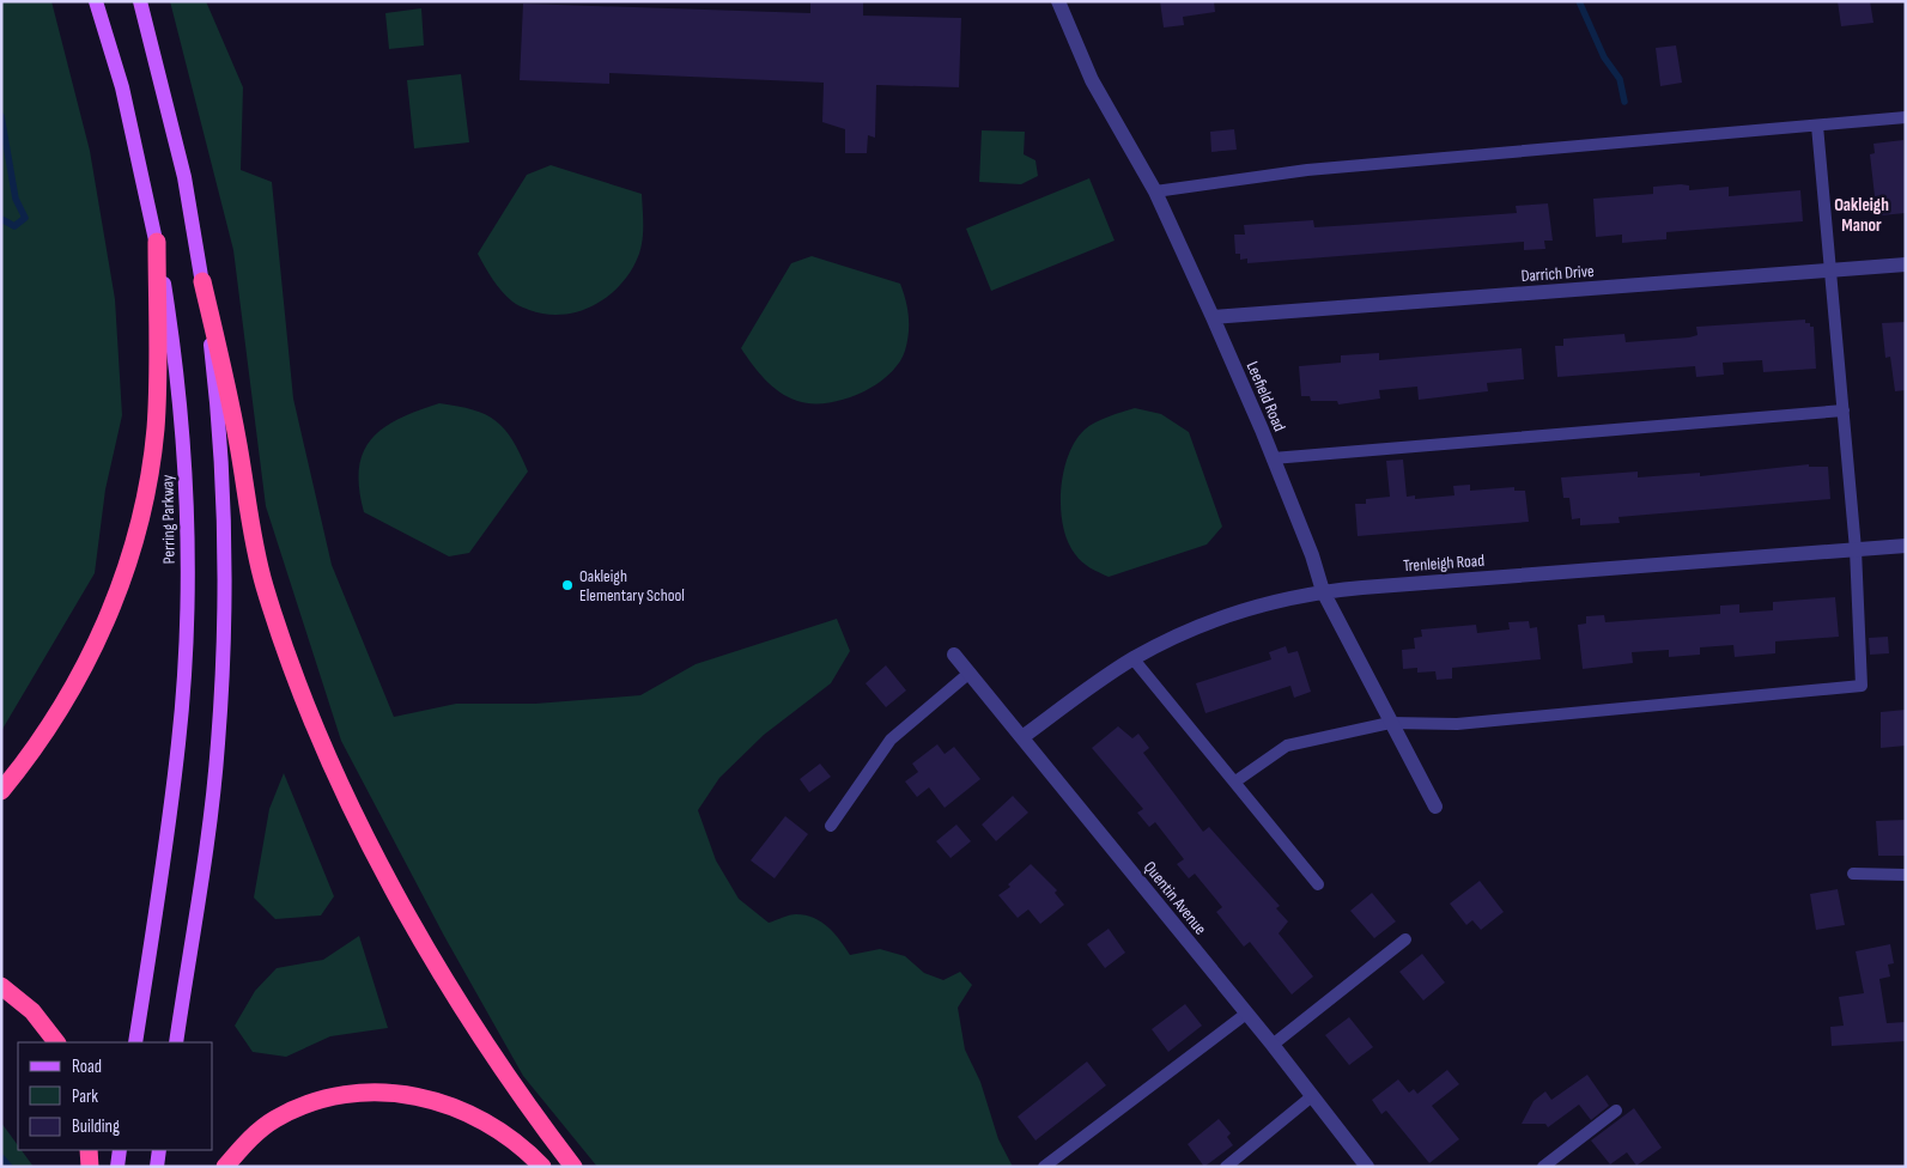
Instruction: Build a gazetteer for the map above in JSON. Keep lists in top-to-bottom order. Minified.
{"streets":{"main road":["Perring Parkway"],"street":["Darrich Drive","Leefield Road","Trenleigh Road","Quentin Avenue"]},"crossings":[["Darrich Drive","Leefield Road"],["Leefield Road","Trenleigh Road"],["Trenleigh Road","Quentin Avenue"]],"districts":["Oakleigh Manor"],"places":["Oakleigh Elementary School"],"legend":["Road","Park","Building"]}
